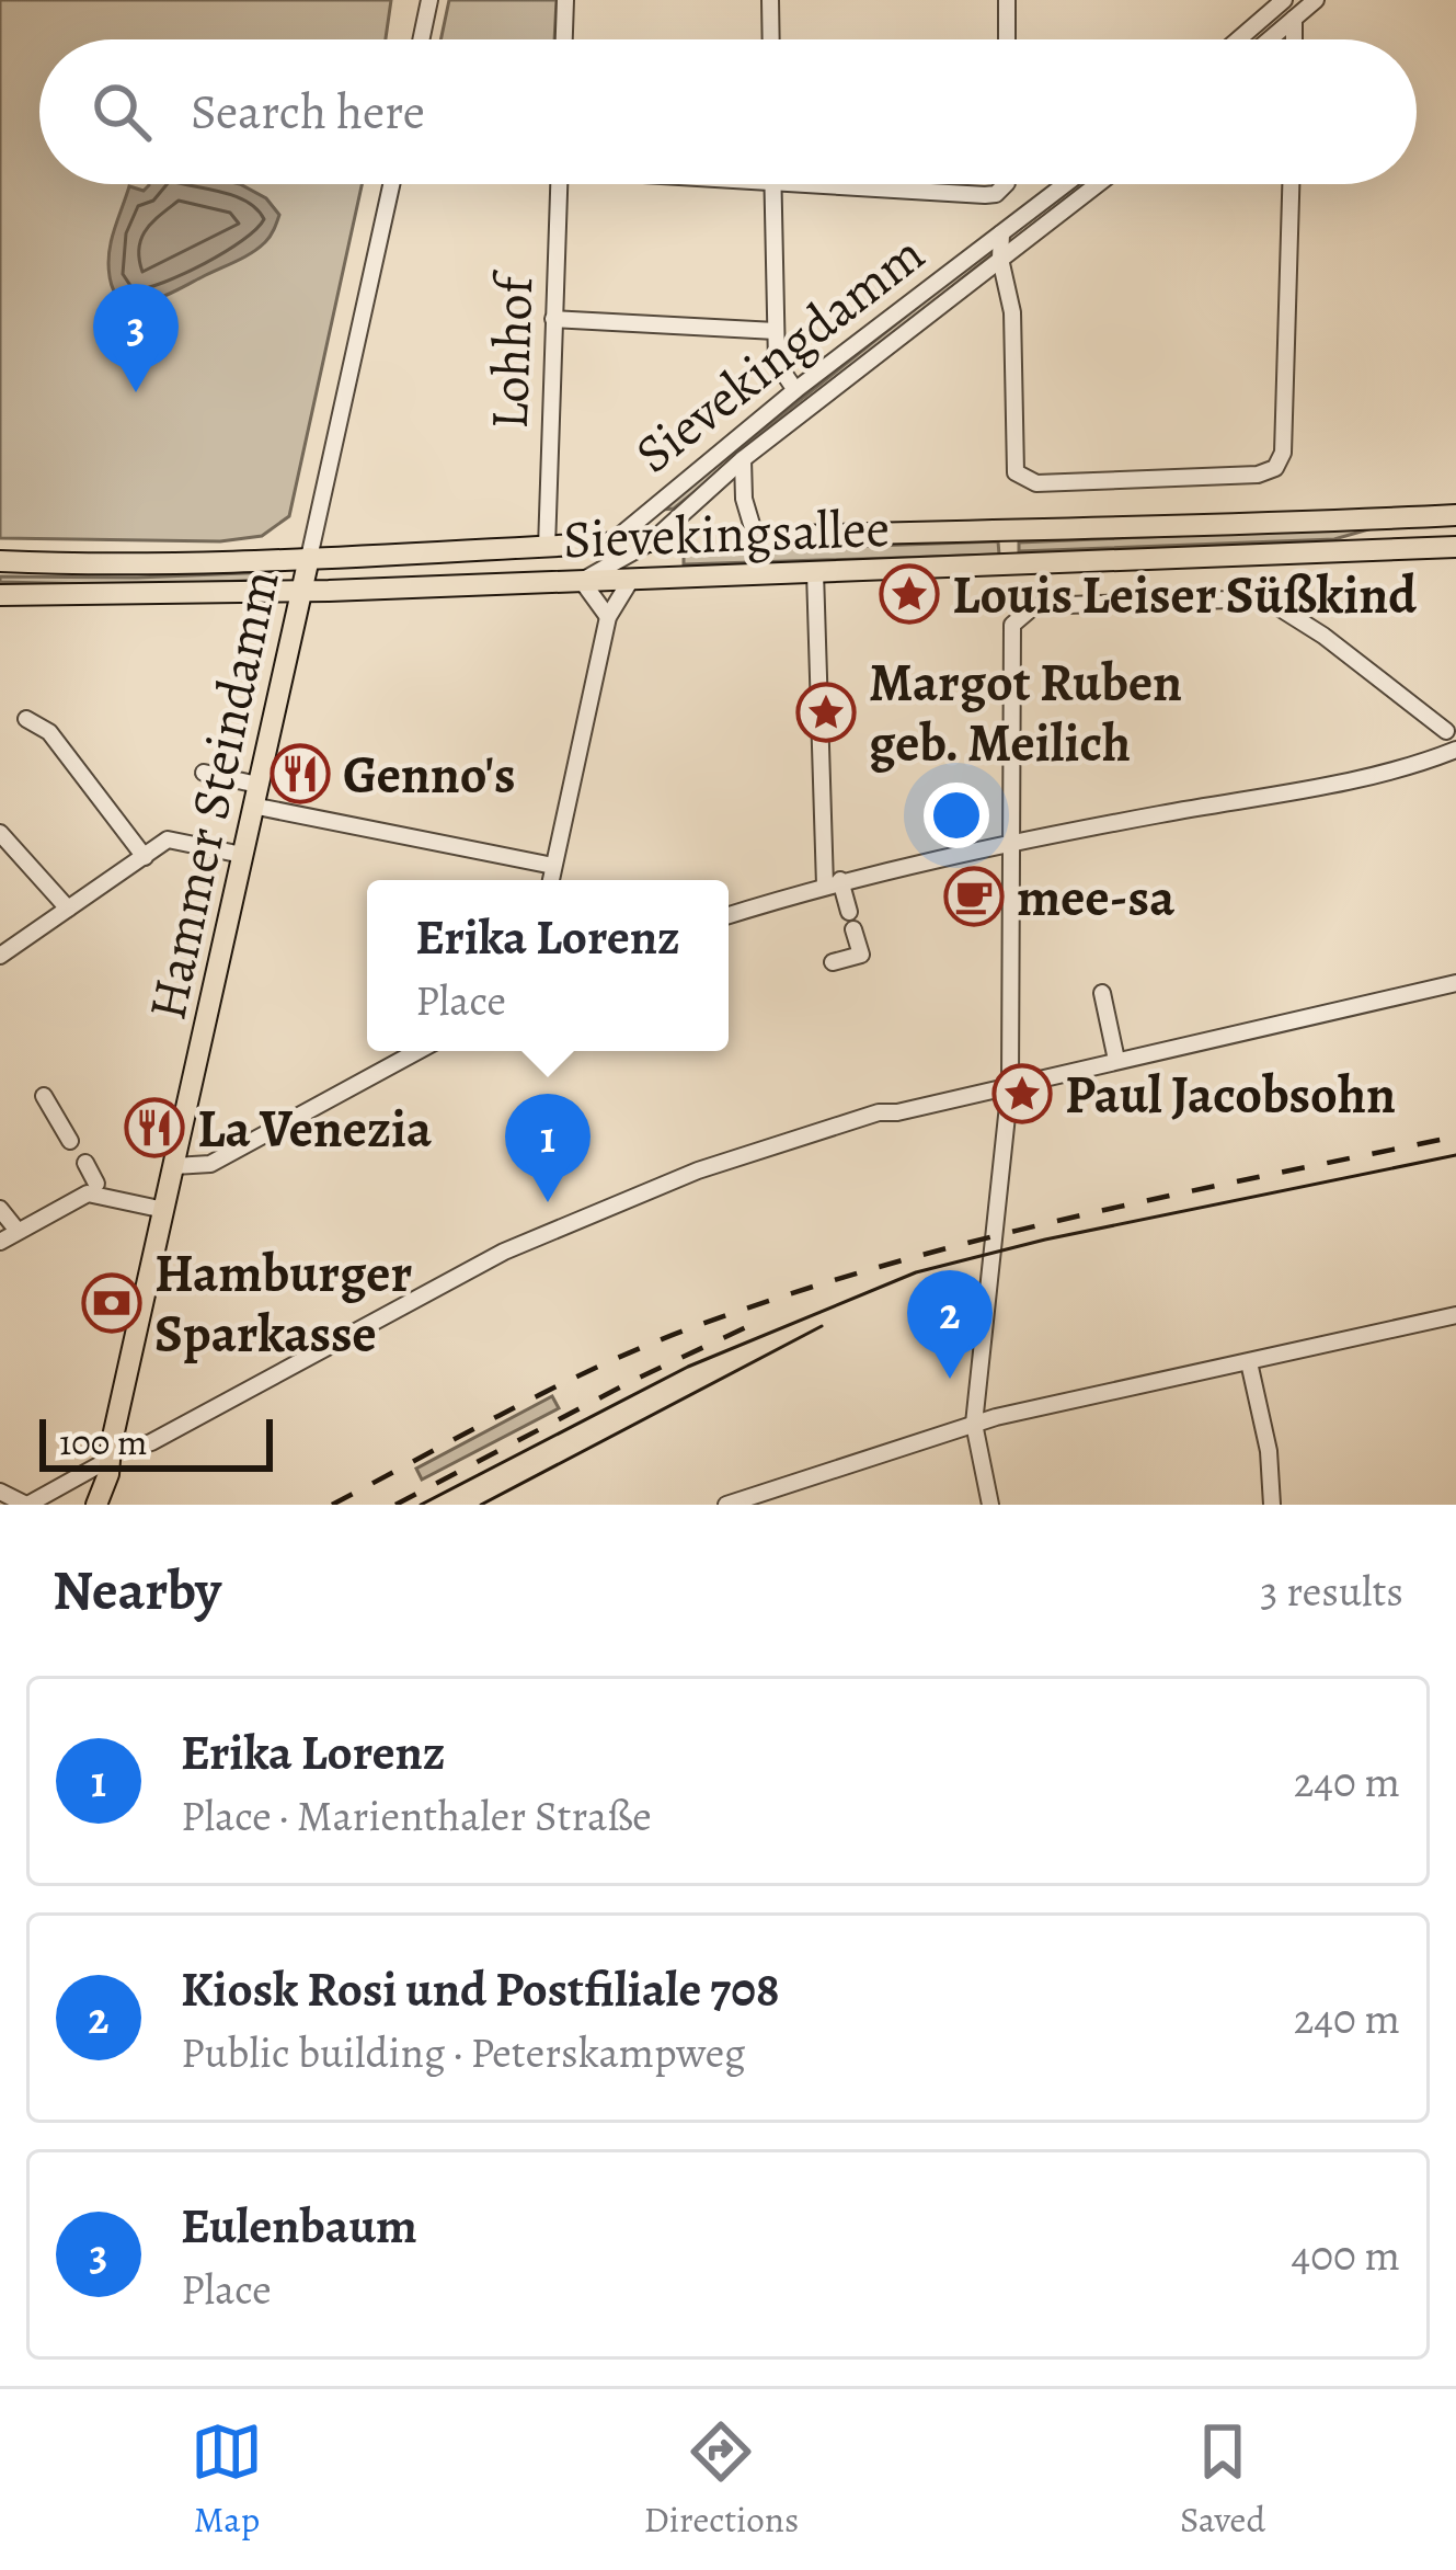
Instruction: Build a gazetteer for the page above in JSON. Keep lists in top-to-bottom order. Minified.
{"streets":{"main road":["Sievekingsallee","Hammer Steindamm"],"street":["Lohhof","Sievekingdamm"]},"crossings":[["Lohhof","Sievekingsallee"],["Sievekingdamm","Sievekingsallee"],["Sievekingsallee","Hammer Steindamm"]],"places":{"place":["Louis Leiser Süßkind","Margot Ruben geb. Meilich","Paul Jacobsohn"],"restaurant":["Genno's","La Venezia"],"cafe":["mee-sa"],"bank":["Hamburger Sparkasse"]},"scale_bar":"100 m","page":{"search":"Search here","pins":["3","1","2"],"popup":["Erika Lorenz","Place"],"scale":"100 m","heading":["Nearby","3 results"],"list":[{"mark":"1","name":"Erika Lorenz","note":"Place · Marienthaler Straße","value":"240 m"},{"mark":"2","name":"Kiosk Rosi und Postfiliale 708","note":"Public building · Peterskampweg","value":"240 m"},{"mark":"3","name":"Eulenbaum","note":"Place","value":"400 m"}],"nav":["Map","Directions","Saved"]}}
